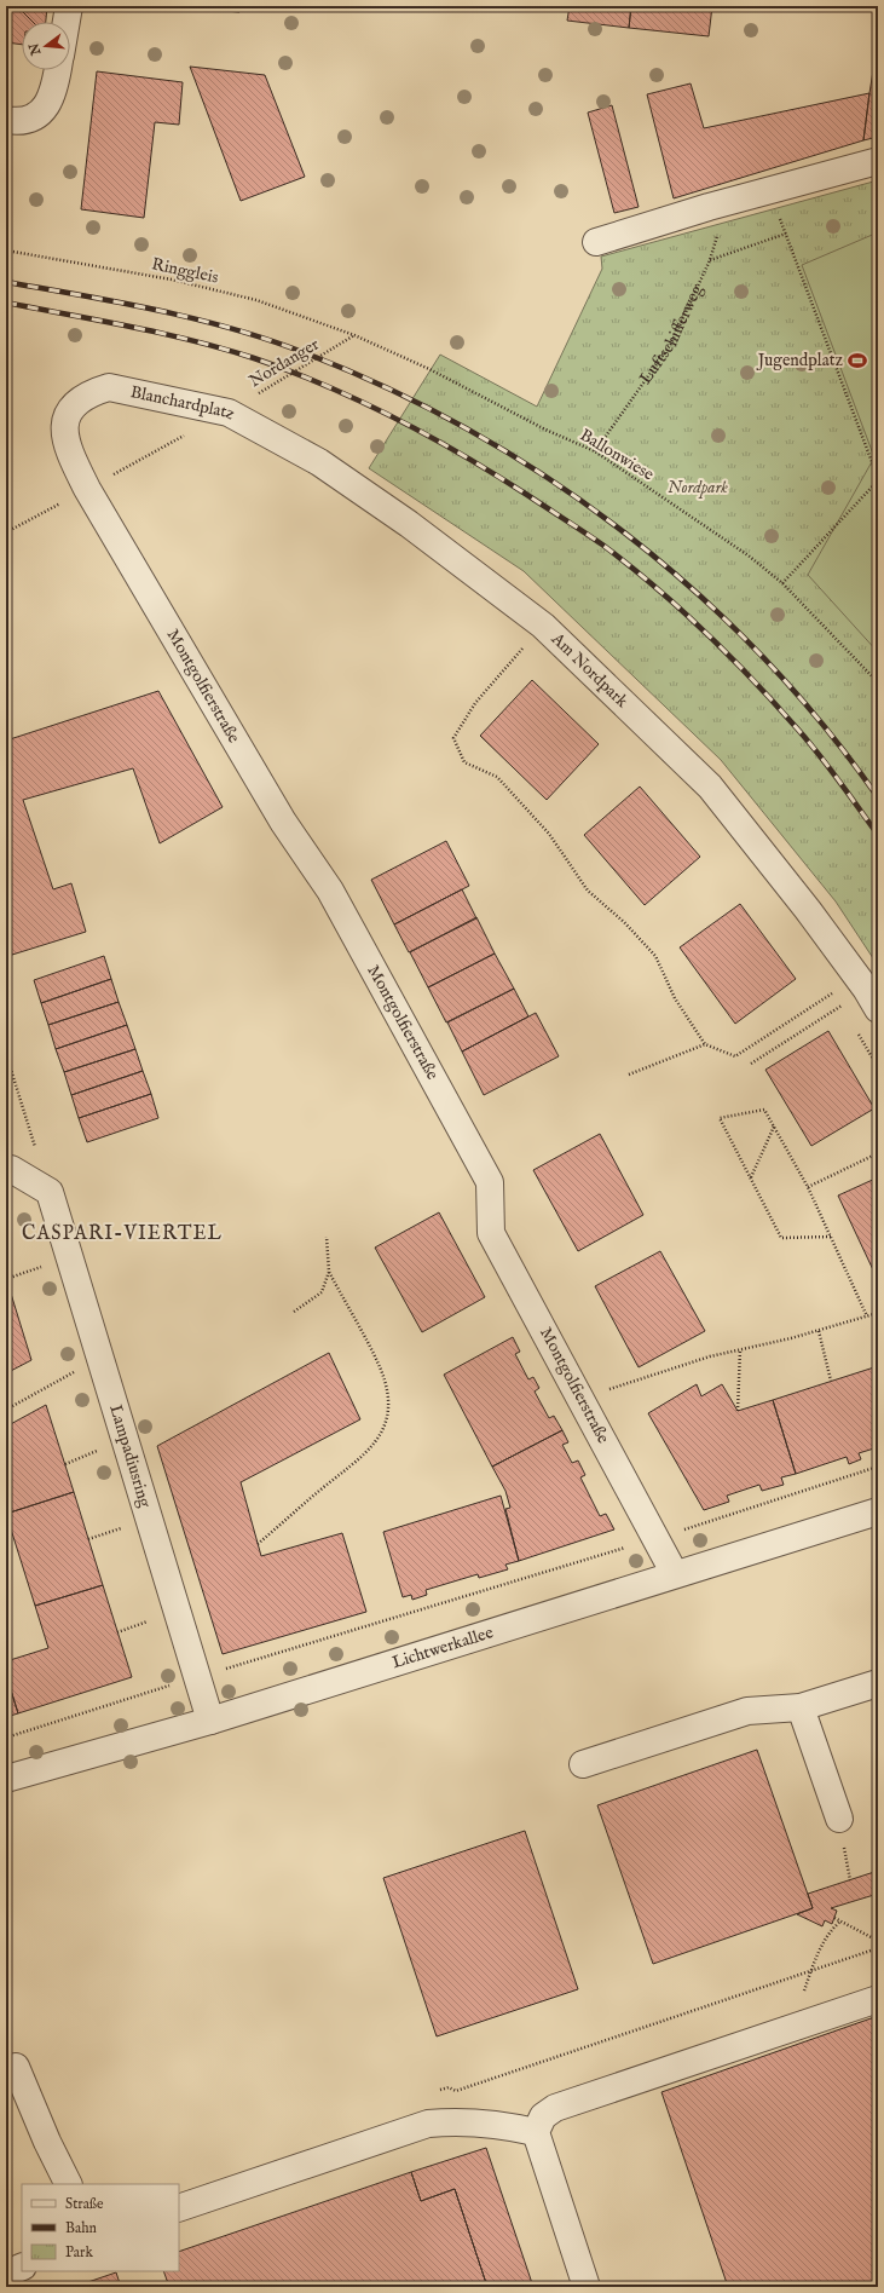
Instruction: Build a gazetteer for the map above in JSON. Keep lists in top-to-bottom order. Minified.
{"streets":{"street":["Blanchardplatz","Am Nordpark","Montgolfierstraße","Lampadiusring","Lichtwerkallee"],"path":["Ringgleis","Luftschifferweg","Nordanger","Ballonwiese"]},"crossings":[["Ringgleis","Nordanger"],["Ringgleis","Ballonwiese"],["Luftschifferweg","Ballonwiese"],["Nordanger","Blanchardplatz"],["Nordanger","Ballonwiese"],["Nordanger","Am Nordpark"],["Blanchardplatz","Am Nordpark"],["Blanchardplatz","Montgolfierstraße"],["Montgolfierstraße","Lichtwerkallee"],["Lampadiusring","Lichtwerkallee"]],"districts":["CASPARI-VIERTEL"],"parks":["Nordpark"],"places":{"sports":["Jugendplatz"]},"legend":["Straße","Bahn","Park"],"north":"left"}
